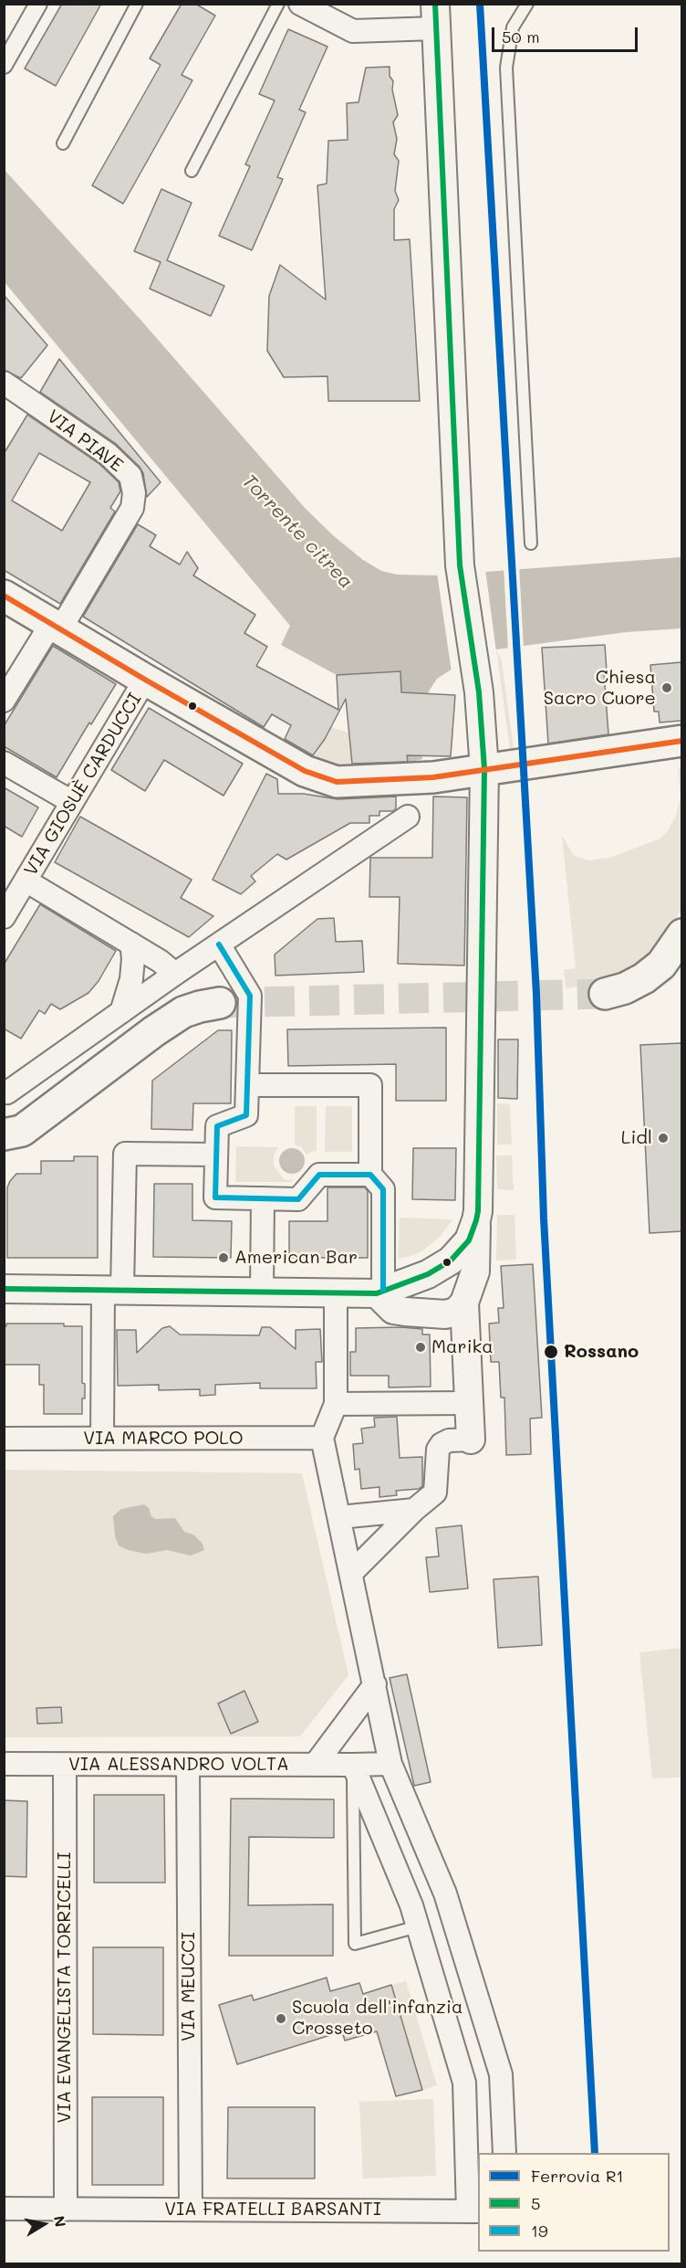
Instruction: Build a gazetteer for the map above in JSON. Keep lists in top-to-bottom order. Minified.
{"streets":{"street":["VIA PIAVE","VIA GIOSUÈ CARDUCCI","VIA MARCO POLO","VIA ALESSANDRO VOLTA","VIA MEUCCI","VIA EVANGELISTA TORRICELLI","VIA FRATELLI BARSANTI"]},"crossings":[["VIA ALESSANDRO VOLTA","VIA MEUCCI"],["VIA ALESSANDRO VOLTA","VIA EVANGELISTA TORRICELLI"],["VIA MEUCCI","VIA FRATELLI BARSANTI"],["VIA EVANGELISTA TORRICELLI","VIA FRATELLI BARSANTI"]],"water":["Torrente citrea"],"places":["Chiesa Sacro Cuore","Lidl","American Bar","Marika","Rossano","Scuola dell'infanzia Crosseto"],"lines":["rail line R1","transit line 5","transit line 19"],"legend":["Ferrovia R1","5","19"],"scale_bar":"50 m","north":"right"}
